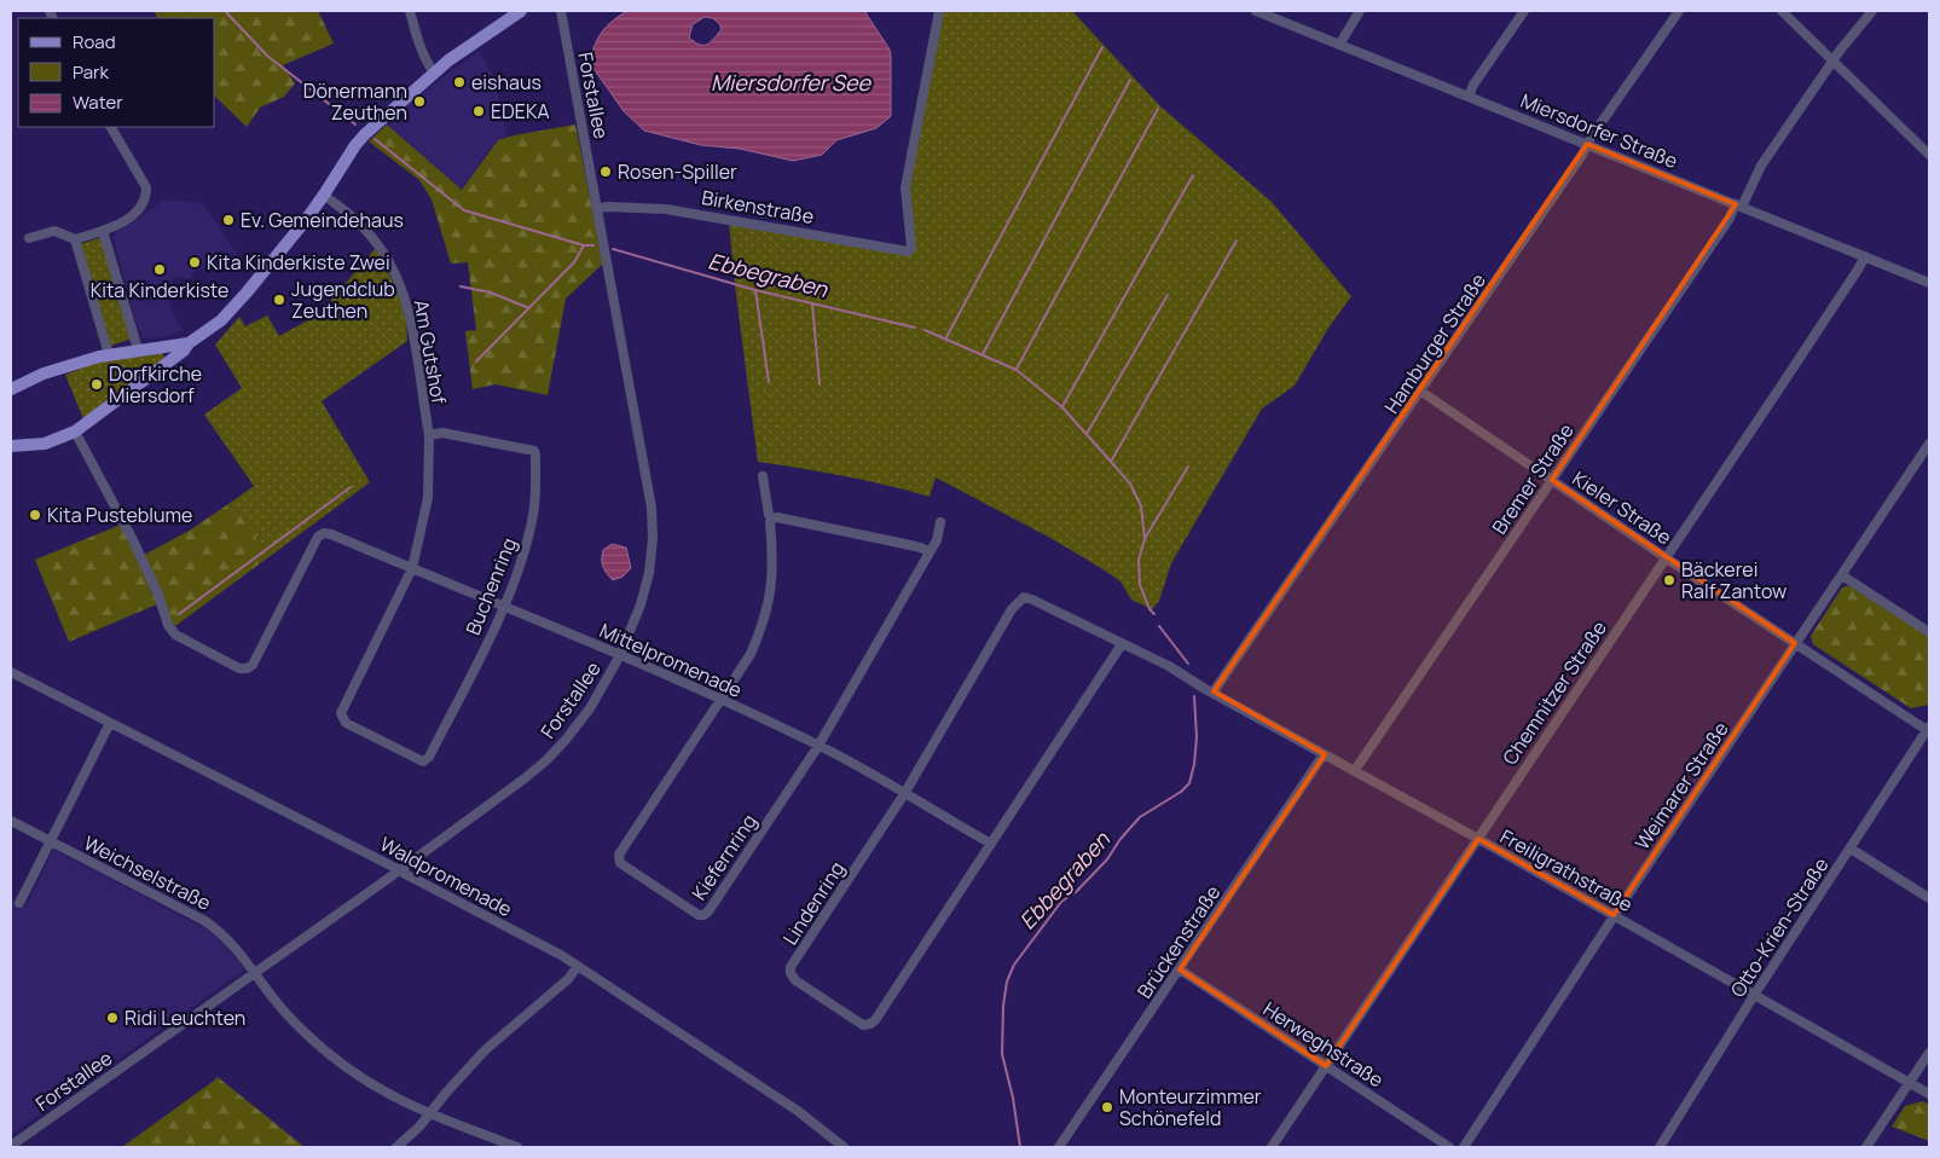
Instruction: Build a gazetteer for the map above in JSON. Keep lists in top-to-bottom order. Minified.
{"streets":{"street":["Forstallee","Miersdorfer Straße","Birkenstraße","Hamburger Straße","Am Gutshof","Bremer Straße","Kieler Straße","Buchenring","Mittelpromenade","Chemnitzer Straße","Weimarer Straße","Kiefernring","Freiligrathstraße","Weichselstraße","Waldpromenade","Lindenring","Otto-Krien-Straße","Brückenstraße","Herweghstraße"]},"crossings":[["Forstallee","Birkenstraße"],["Forstallee","Mittelpromenade"],["Forstallee","Weichselstraße"],["Forstallee","Waldpromenade"],["Miersdorfer Straße","Hamburger Straße"],["Miersdorfer Straße","Bremer Straße"],["Miersdorfer Straße","Chemnitzer Straße"],["Hamburger Straße","Kieler Straße"],["Hamburger Straße","Freiligrathstraße"],["Am Gutshof","Buchenring"],["Bremer Straße","Kieler Straße"],["Bremer Straße","Freiligrathstraße"],["Kieler Straße","Chemnitzer Straße"],["Kieler Straße","Weimarer Straße"],["Kieler Straße","Otto-Krien-Straße"],["Buchenring","Mittelpromenade"],["Mittelpromenade","Kiefernring"],["Mittelpromenade","Lindenring"],["Chemnitzer Straße","Freiligrathstraße"],["Chemnitzer Straße","Herweghstraße"],["Weimarer Straße","Freiligrathstraße"],["Freiligrathstraße","Lindenring"],["Freiligrathstraße","Otto-Krien-Straße"],["Freiligrathstraße","Brückenstraße"],["Brückenstraße","Herweghstraße"]],"water":["Miersdorfer See","Ebbegraben"],"places":["eishaus","Dönermann Zeuthen","EDEKA","Rosen-Spiller","Ev. Gemeindehaus","Kita Kinderkiste Zwei","Kita Kinderkiste","Jugendclub Zeuthen","Dorfkirche Miersdorf","Kita Pusteblume","Bäckerei Ralf Zantow","Ridi Leuchten","Monteurzimmer Schönefeld"],"legend":["Road","Park","Water"]}
